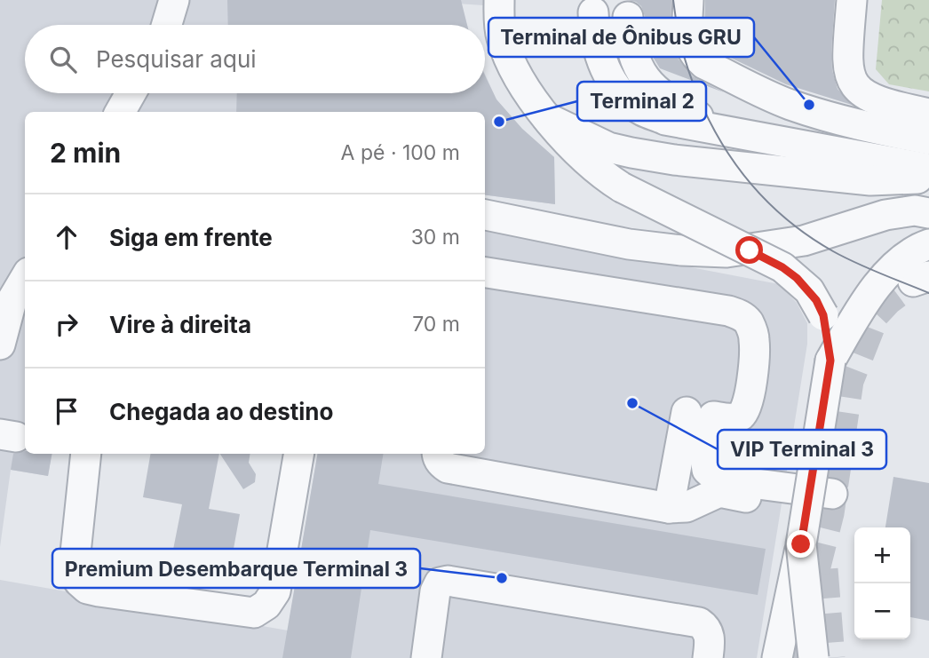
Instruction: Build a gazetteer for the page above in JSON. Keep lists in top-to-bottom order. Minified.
{"places":["Terminal de Ônibus GRU","Terminal 2","VIP Terminal 3","Premium Desembarque Terminal 3"],"page":{"search":"Pesquisar aqui","heading":["2 min","A pé · 100 m"],"list":[["Siga em frente","30 m"],["Vire à direita","70 m"],"Chegada ao destino"],"map_buttons":["+","−"]}}
